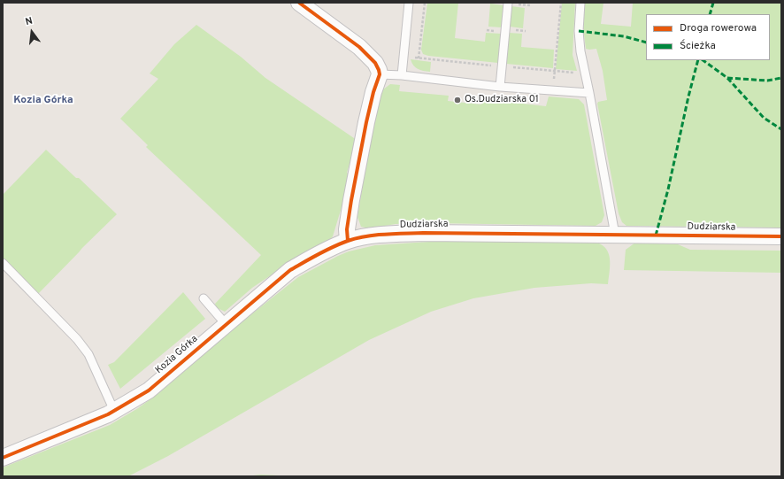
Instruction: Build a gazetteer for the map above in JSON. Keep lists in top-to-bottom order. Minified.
{"streets":{"street":["Dudziarska","Kozia Górka"]},"crossings":[["Dudziarska","Kozia Górka"]],"districts":["Kozia Górka"],"places":["Os.Dudziarska 01"],"legend":["Droga rowerowa","Ścieżka"],"north":"top"}
